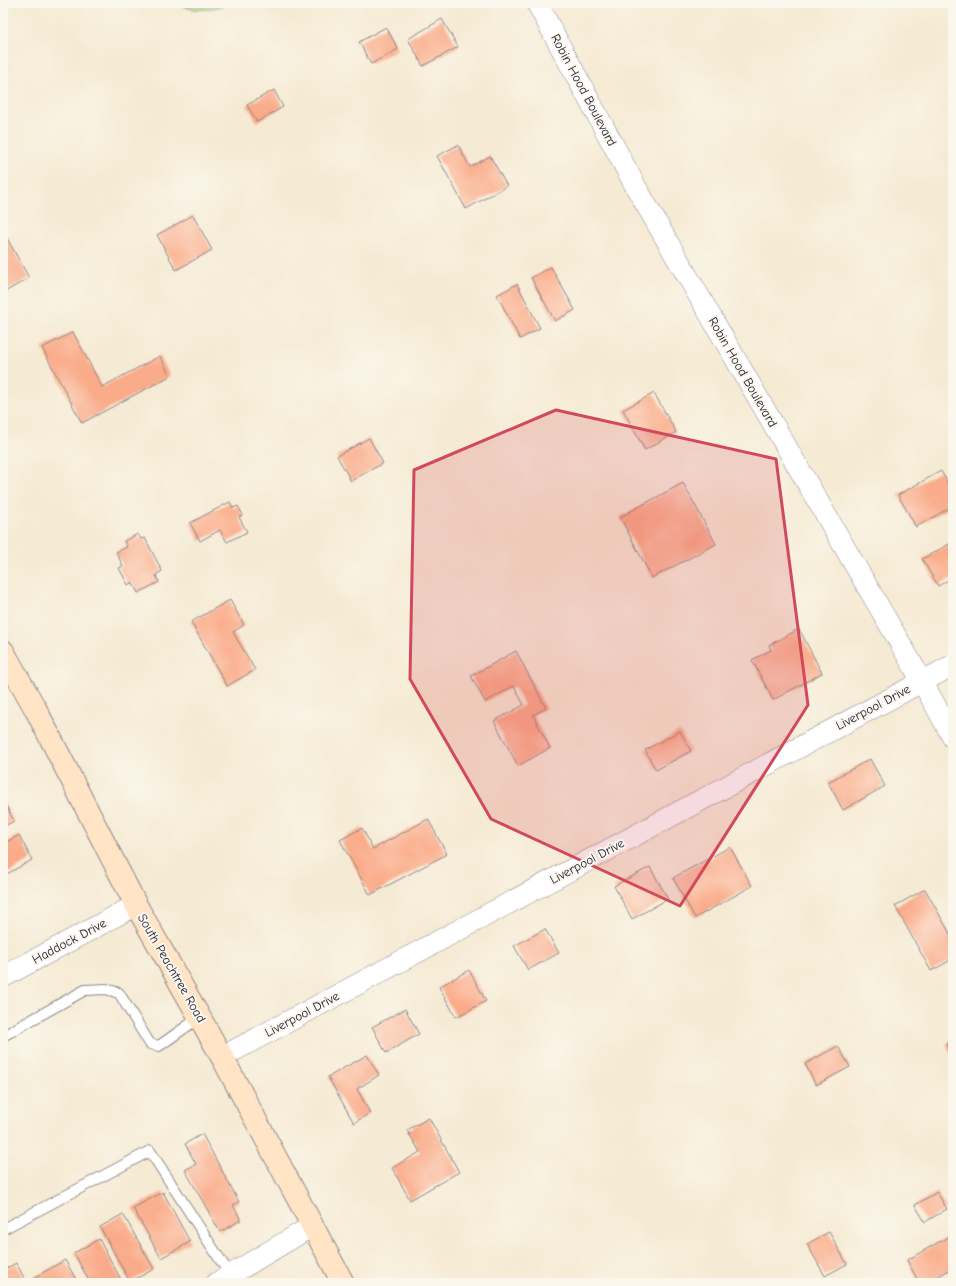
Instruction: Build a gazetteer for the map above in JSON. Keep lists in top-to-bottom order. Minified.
{"streets":{"main road":["South Peachtree Road"],"street":["Robin Hood Boulevard","Liverpool Drive","Haddock Drive"]},"crossings":[["Robin Hood Boulevard","Liverpool Drive"],["Liverpool Drive","South Peachtree Road"],["Haddock Drive","South Peachtree Road"]]}
